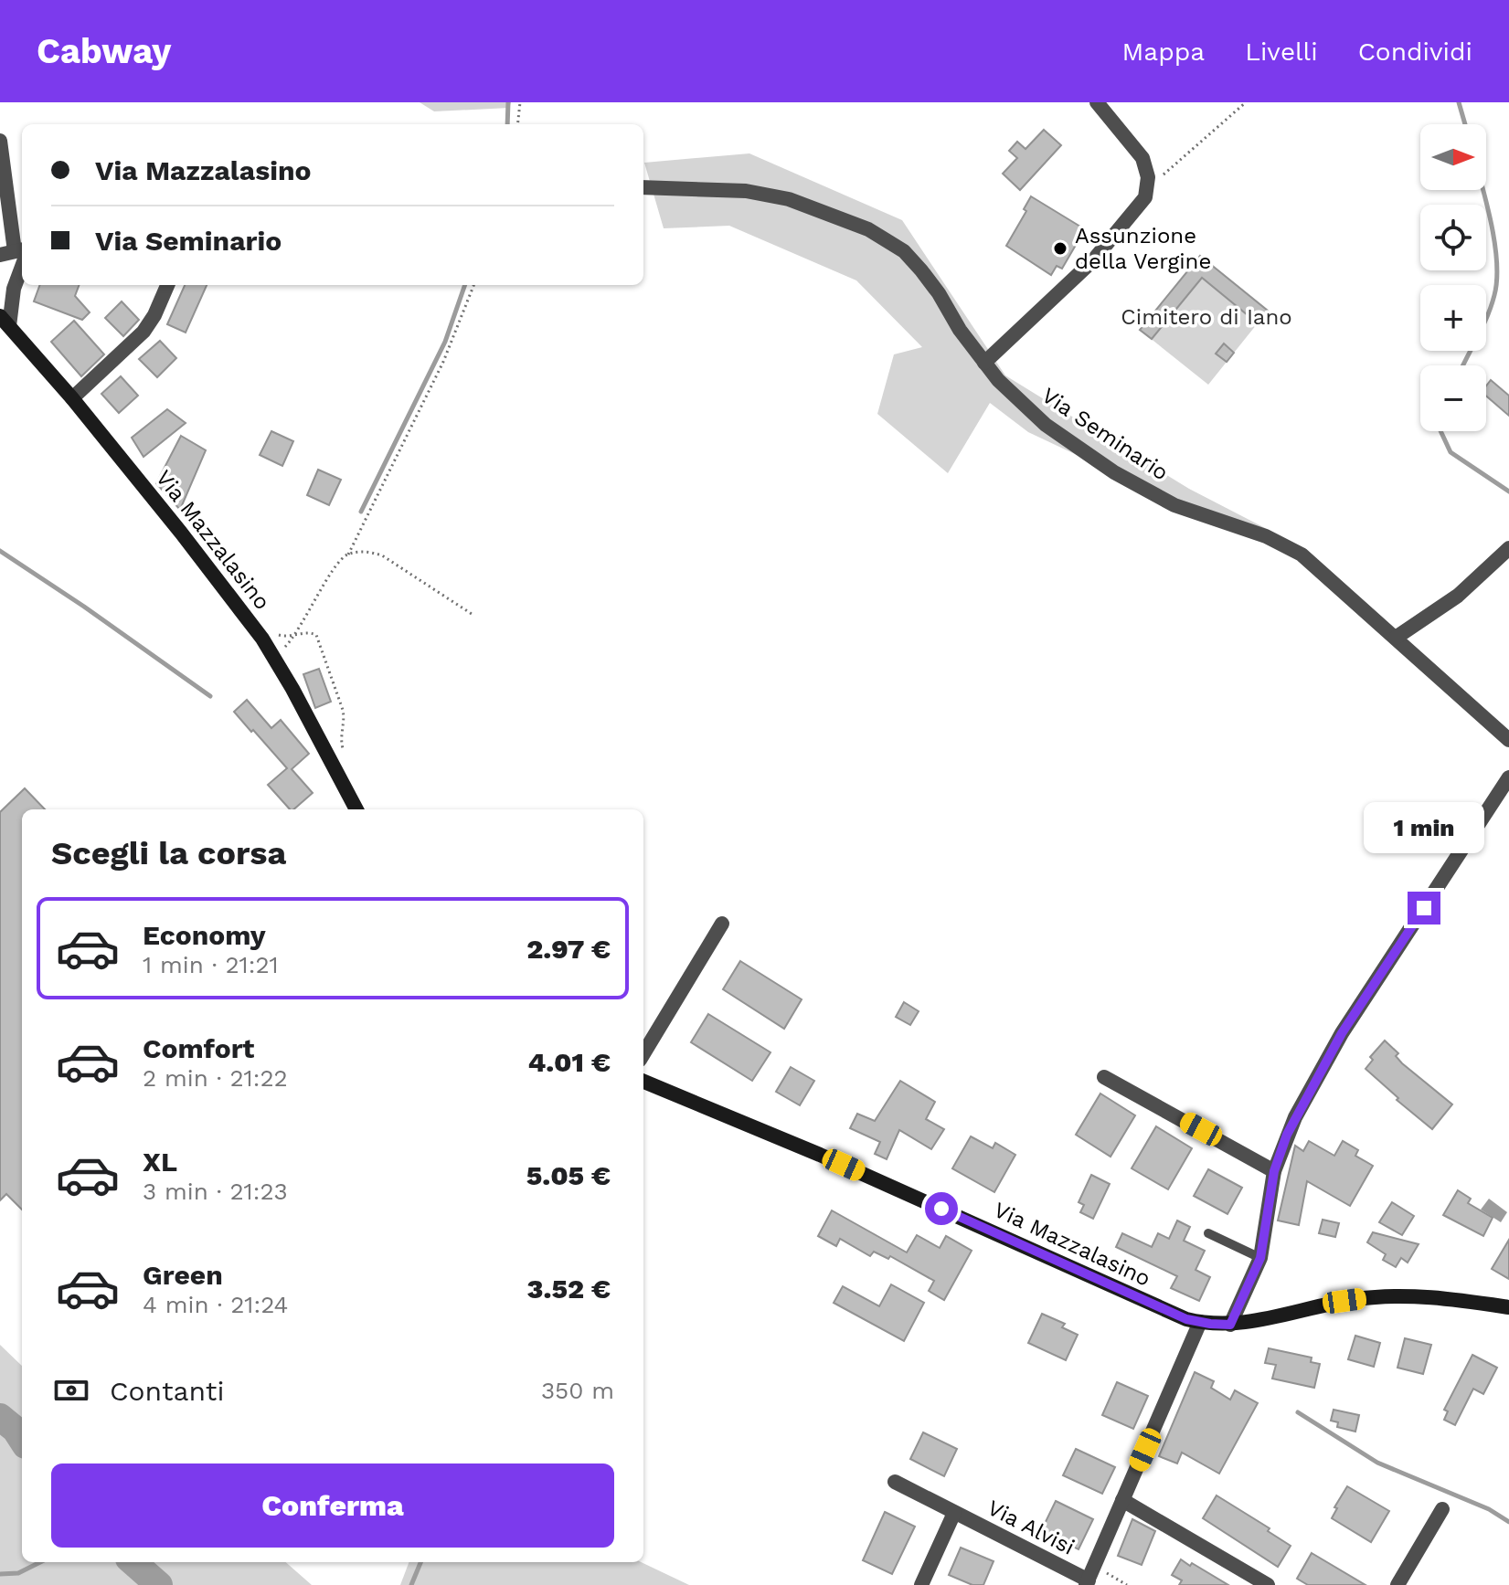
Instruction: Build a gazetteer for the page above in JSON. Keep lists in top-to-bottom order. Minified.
{"streets":{"main road":["Via Mazzalasino"],"street":["Via Seminario","Via Alvisi"]},"parks":["Cimitero di Iano"],"places":["Assunzione della Vergine"],"north":"right","page":{"header":"Cabway","nav":["Mappa","Livelli","Condividi"],"map_buttons":["+","−"],"banner":["Via Mazzalasino","Via Seminario"],"bubble":"1 min","heading":"Scegli la corsa","list":[{"name":"Economy","note":"1 min · 21:21","value":"2.97 €"},{"name":"Comfort","note":"2 min · 21:22","value":"4.01 €"},{"name":"XL","note":"3 min · 21:23","value":"5.05 €"},{"name":"Green","note":"4 min · 21:24","value":"3.52 €"}],"pay":["Contanti","350 m"],"buttons":"Conferma"}}
